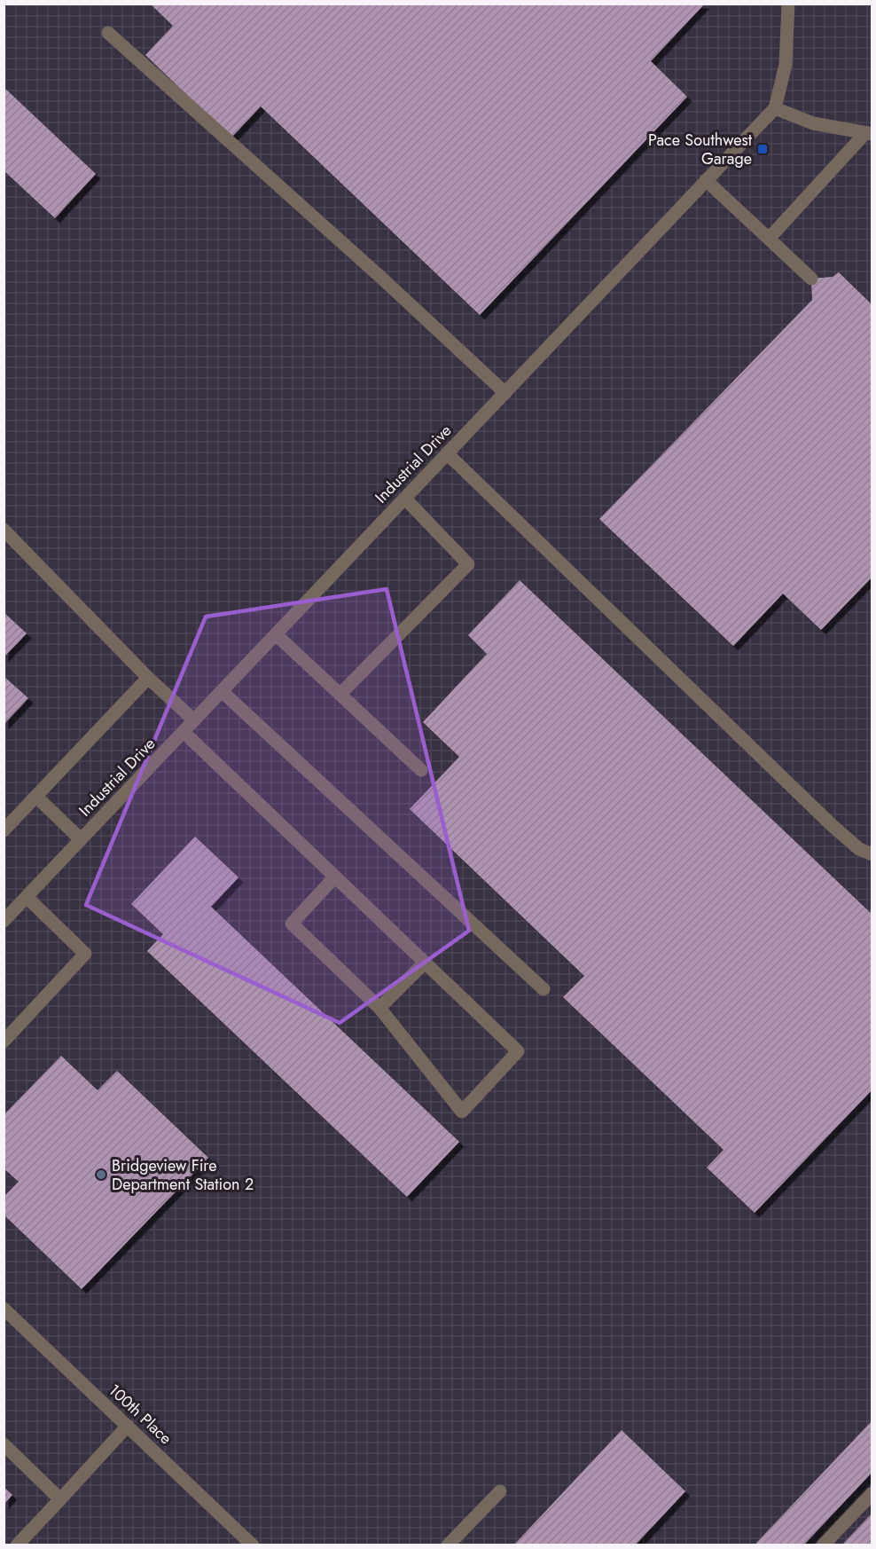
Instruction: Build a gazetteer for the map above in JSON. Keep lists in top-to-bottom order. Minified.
{"streets":{"street":["Industrial Drive","100th Place"]},"places":{"transit":["Pace Southwest Garage"],"other":["Bridgeview Fire Department Station 2"]}}
